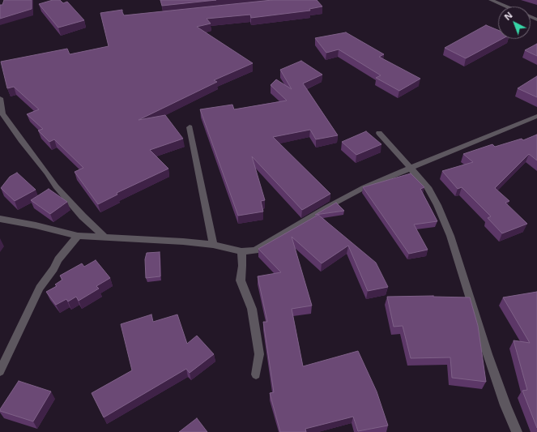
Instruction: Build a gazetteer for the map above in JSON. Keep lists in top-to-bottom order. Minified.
{"north":"top left"}
